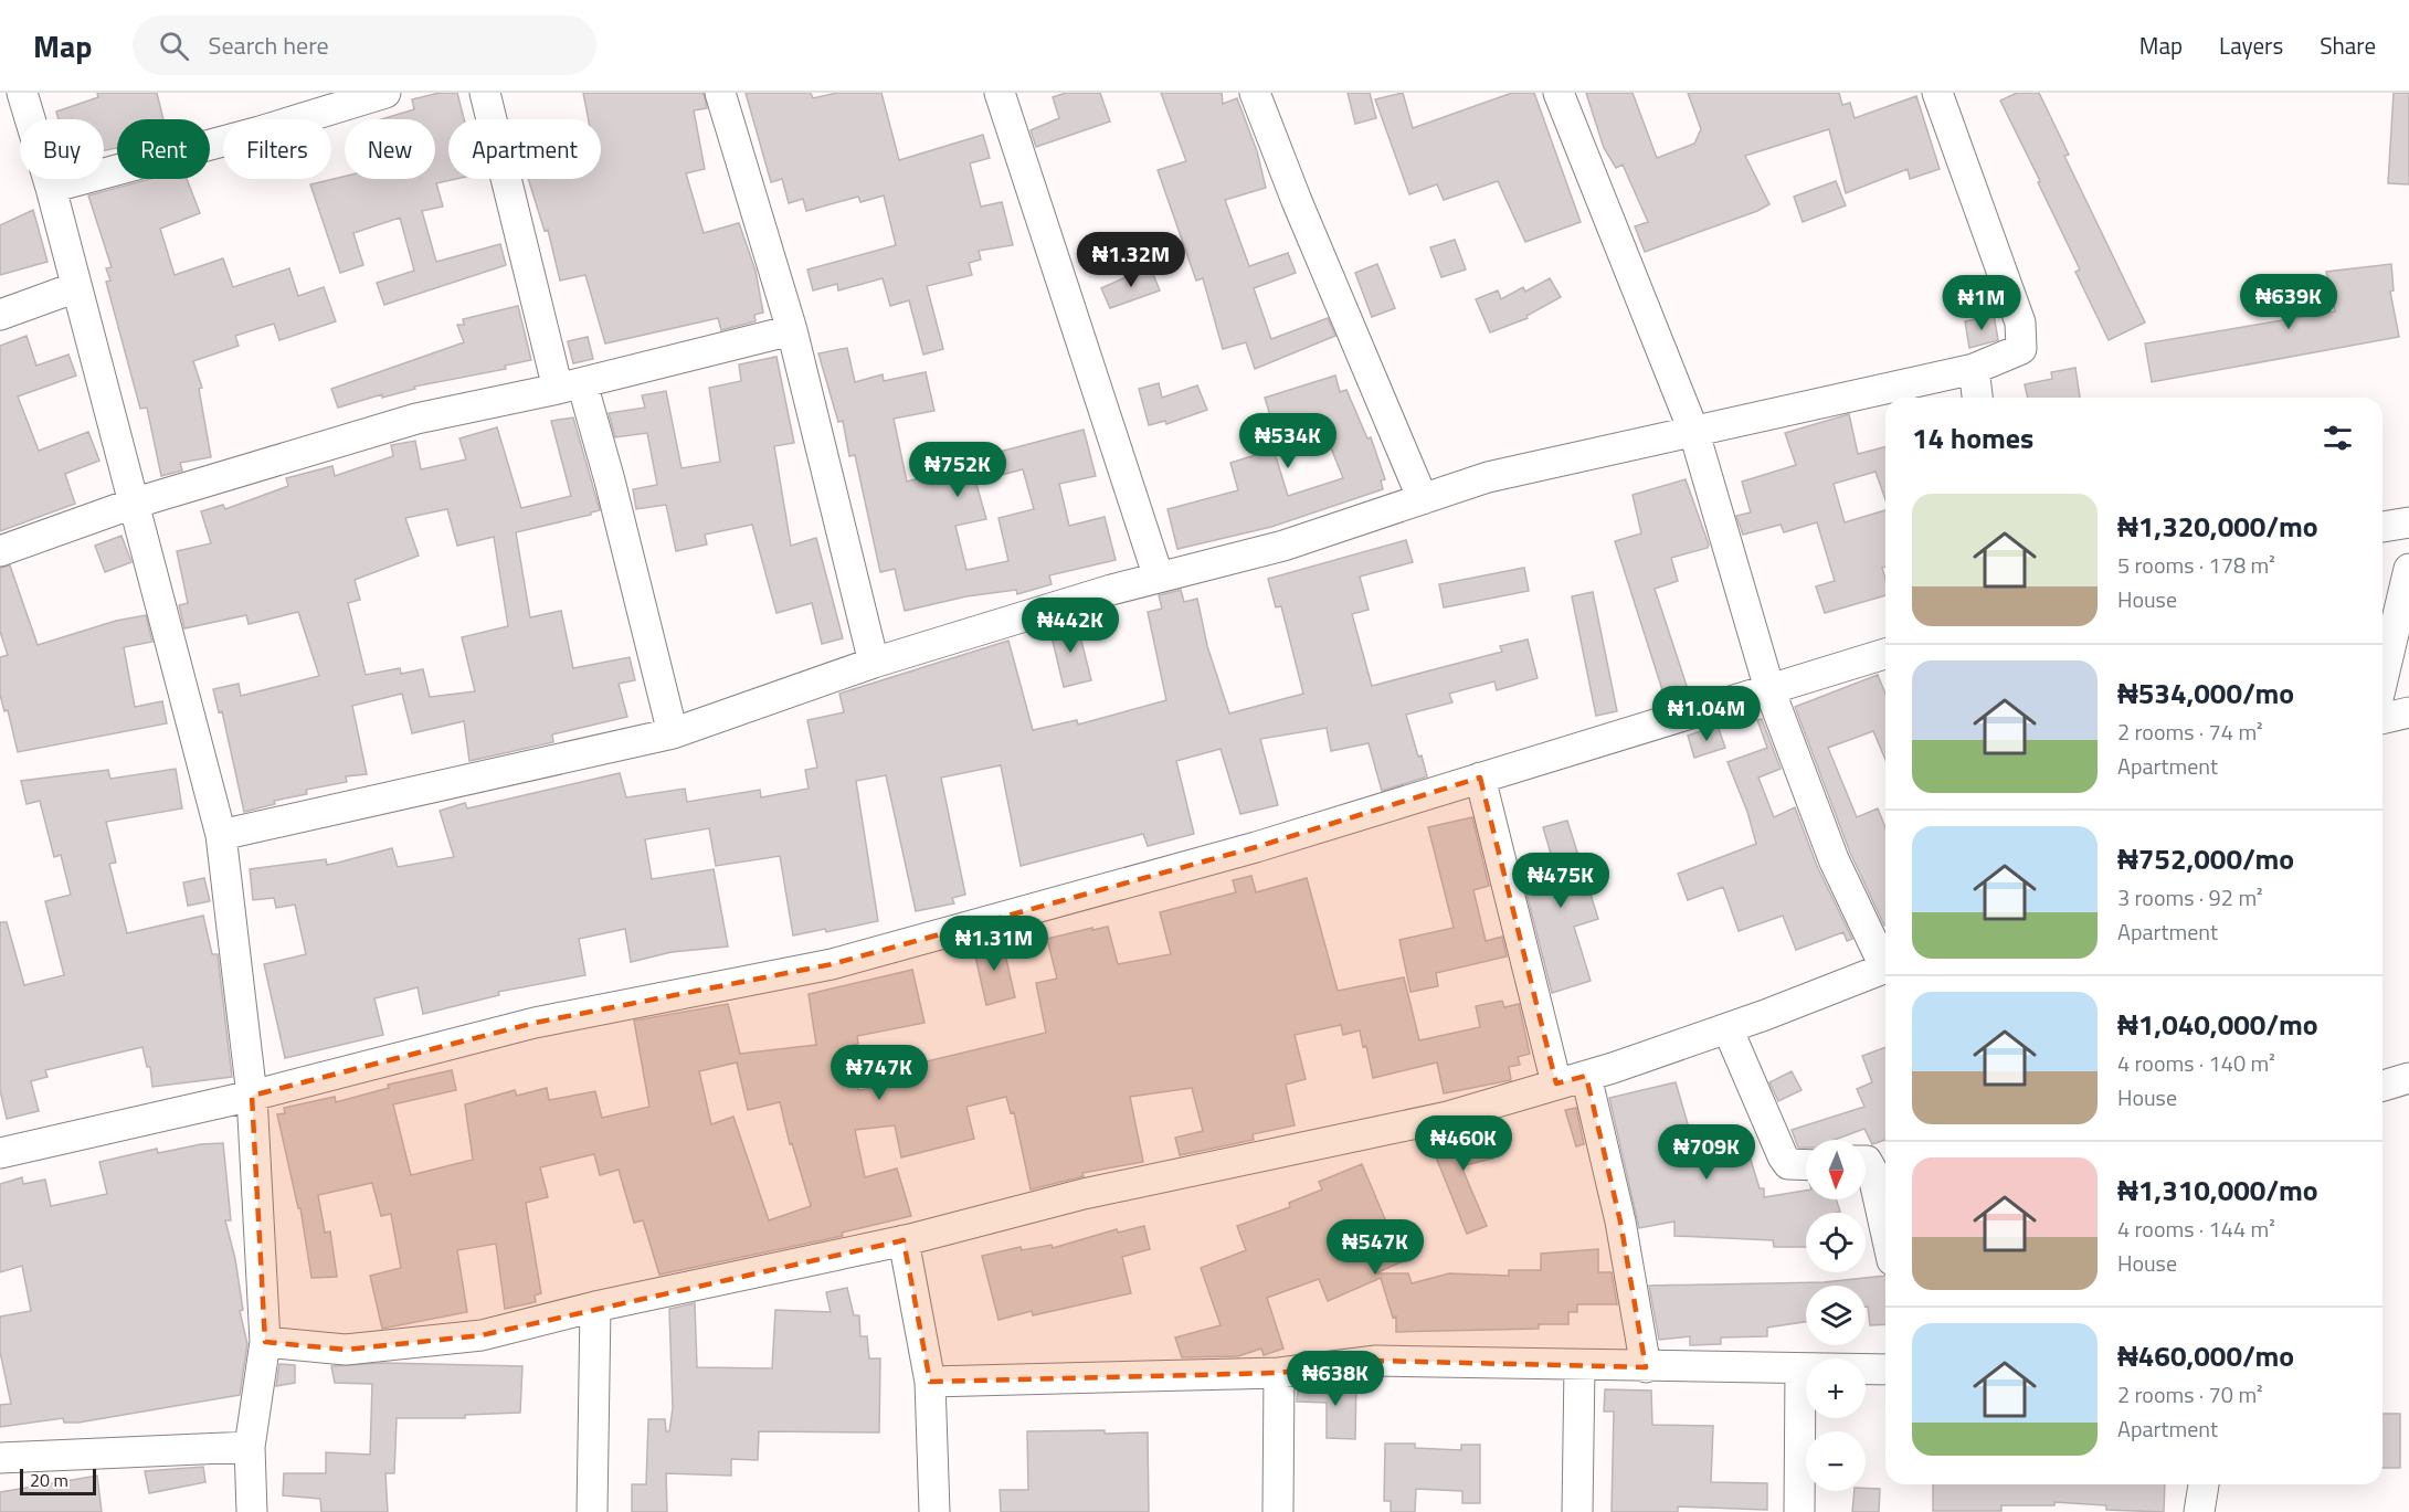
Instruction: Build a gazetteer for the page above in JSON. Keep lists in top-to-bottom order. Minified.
{"scale_bar":"20 m","north":"bottom","page":{"header":"Map","search":"Search here","nav":["Map","Layers","Share"],"chip":["Buy","Rent","Filters","New","Apartment"],"price":["₦1.32M","₦639K","₦1M","₦534K","₦752K","₦442K","₦1.04M","₦475K","₦1.31M","₦747K","₦460K","₦709K","₦547K","₦638K"],"heading":"14 homes","list":[{"name":"₦1,320,000/mo","note":"5 rooms · 178 m² · House"},{"name":"₦534,000/mo","note":"2 rooms · 74 m² · Apartment"},{"name":"₦752,000/mo","note":"3 rooms · 92 m² · Apartment"},{"name":"₦1,040,000/mo","note":"4 rooms · 140 m² · House"},{"name":"₦1,310,000/mo","note":"4 rooms · 144 m² · House"},{"name":"₦460,000/mo","note":"2 rooms · 70 m² · Apartment"}],"map_buttons":["+","−"],"scale":"20 m"}}
